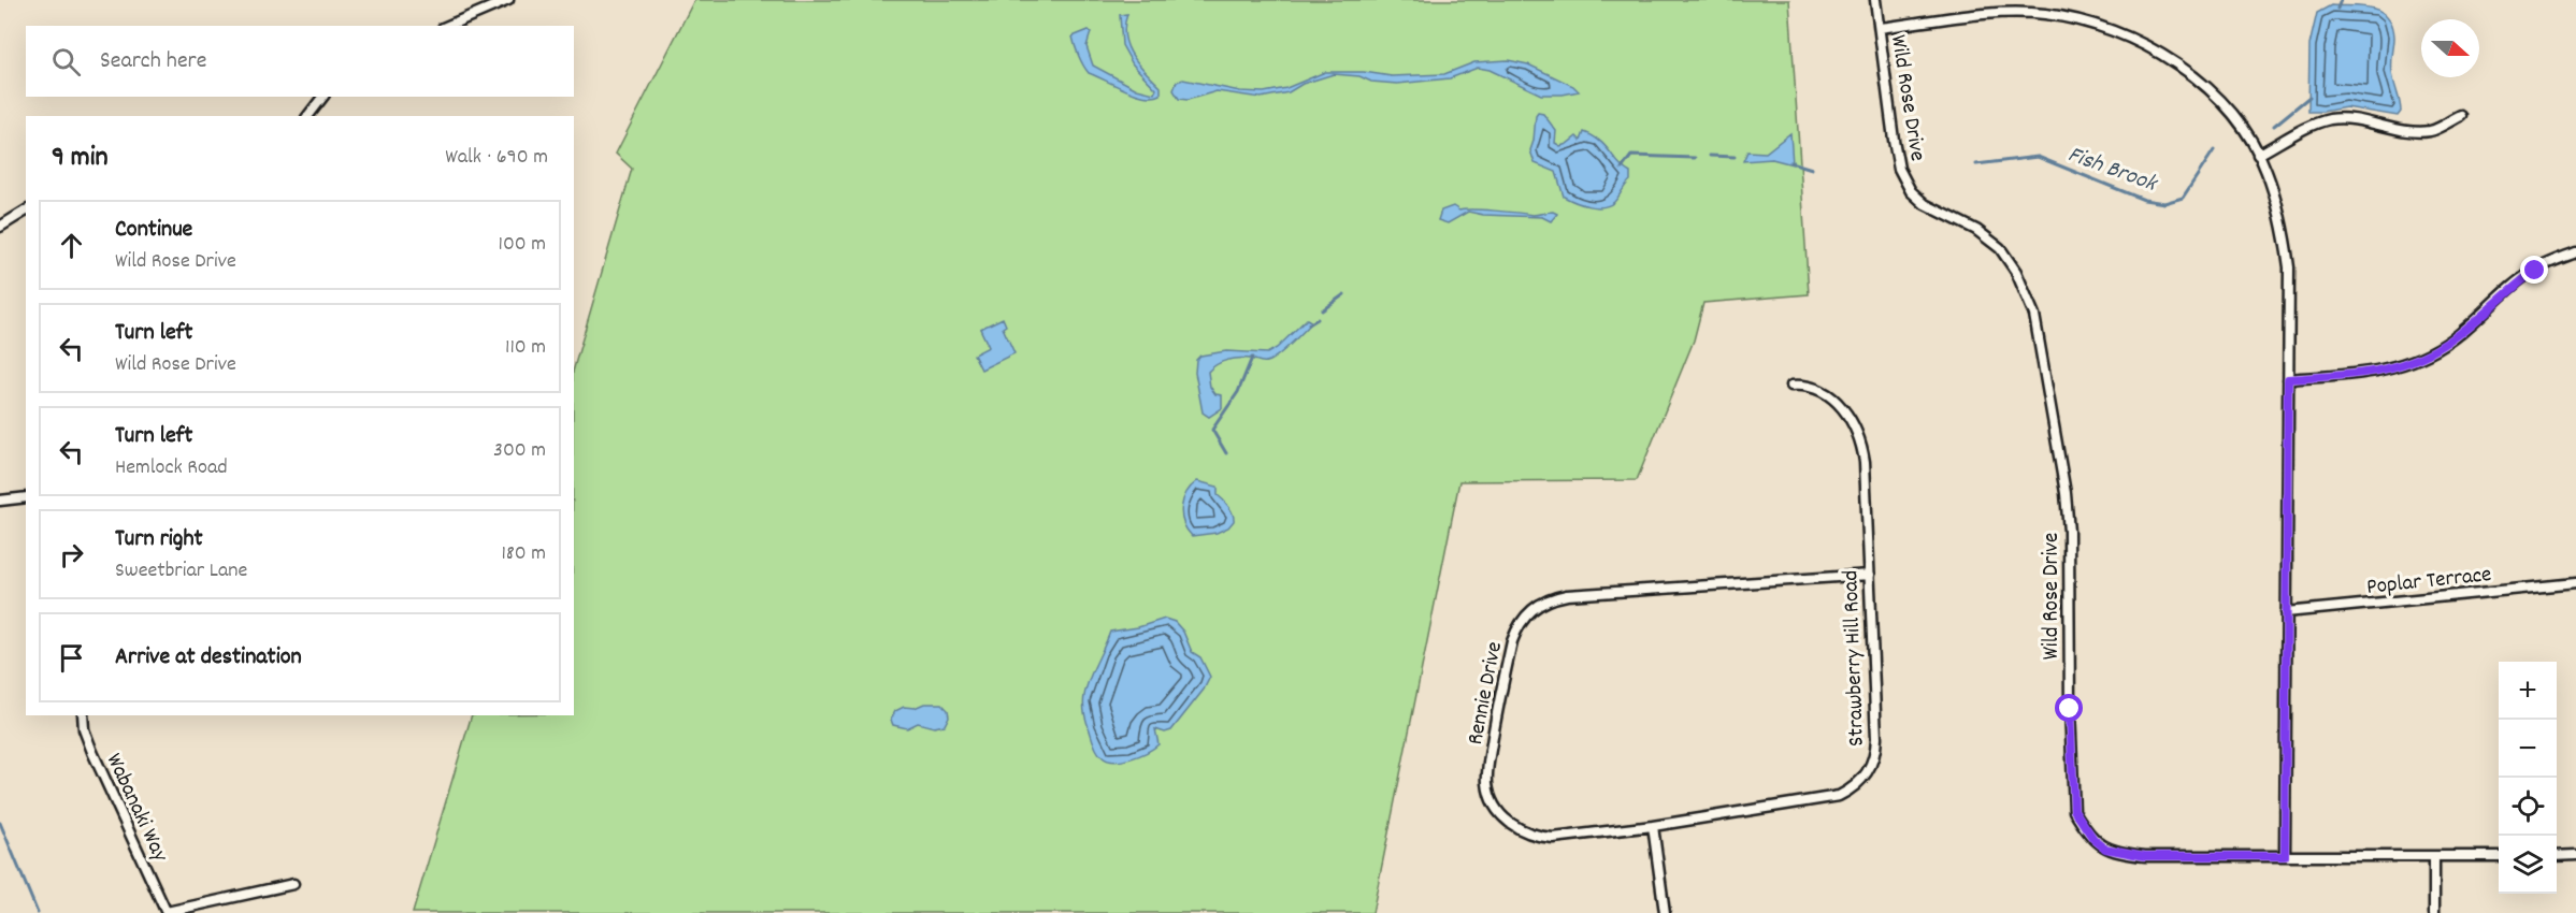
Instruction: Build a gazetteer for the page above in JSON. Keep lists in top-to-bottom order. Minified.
{"streets":{"street":["Wild Rose Drive","Poplar Terrace","Strawberry Hill Road","Rennie Drive","Wabanaki Way"]},"crossings":[["Strawberry Hill Road","Rennie Drive"]],"water":["Fish Brook"],"north":"right","page":{"search":"Search here","heading":["9 min","Walk · 690 m"],"list":[["Continue","Wild Rose Drive","100 m"],["Turn left","Wild Rose Drive","110 m"],["Turn left","Hemlock Road","300 m"],["Turn right","Sweetbriar Lane","180 m"],"Arrive at destination"],"map_buttons":["+","−"]}}
